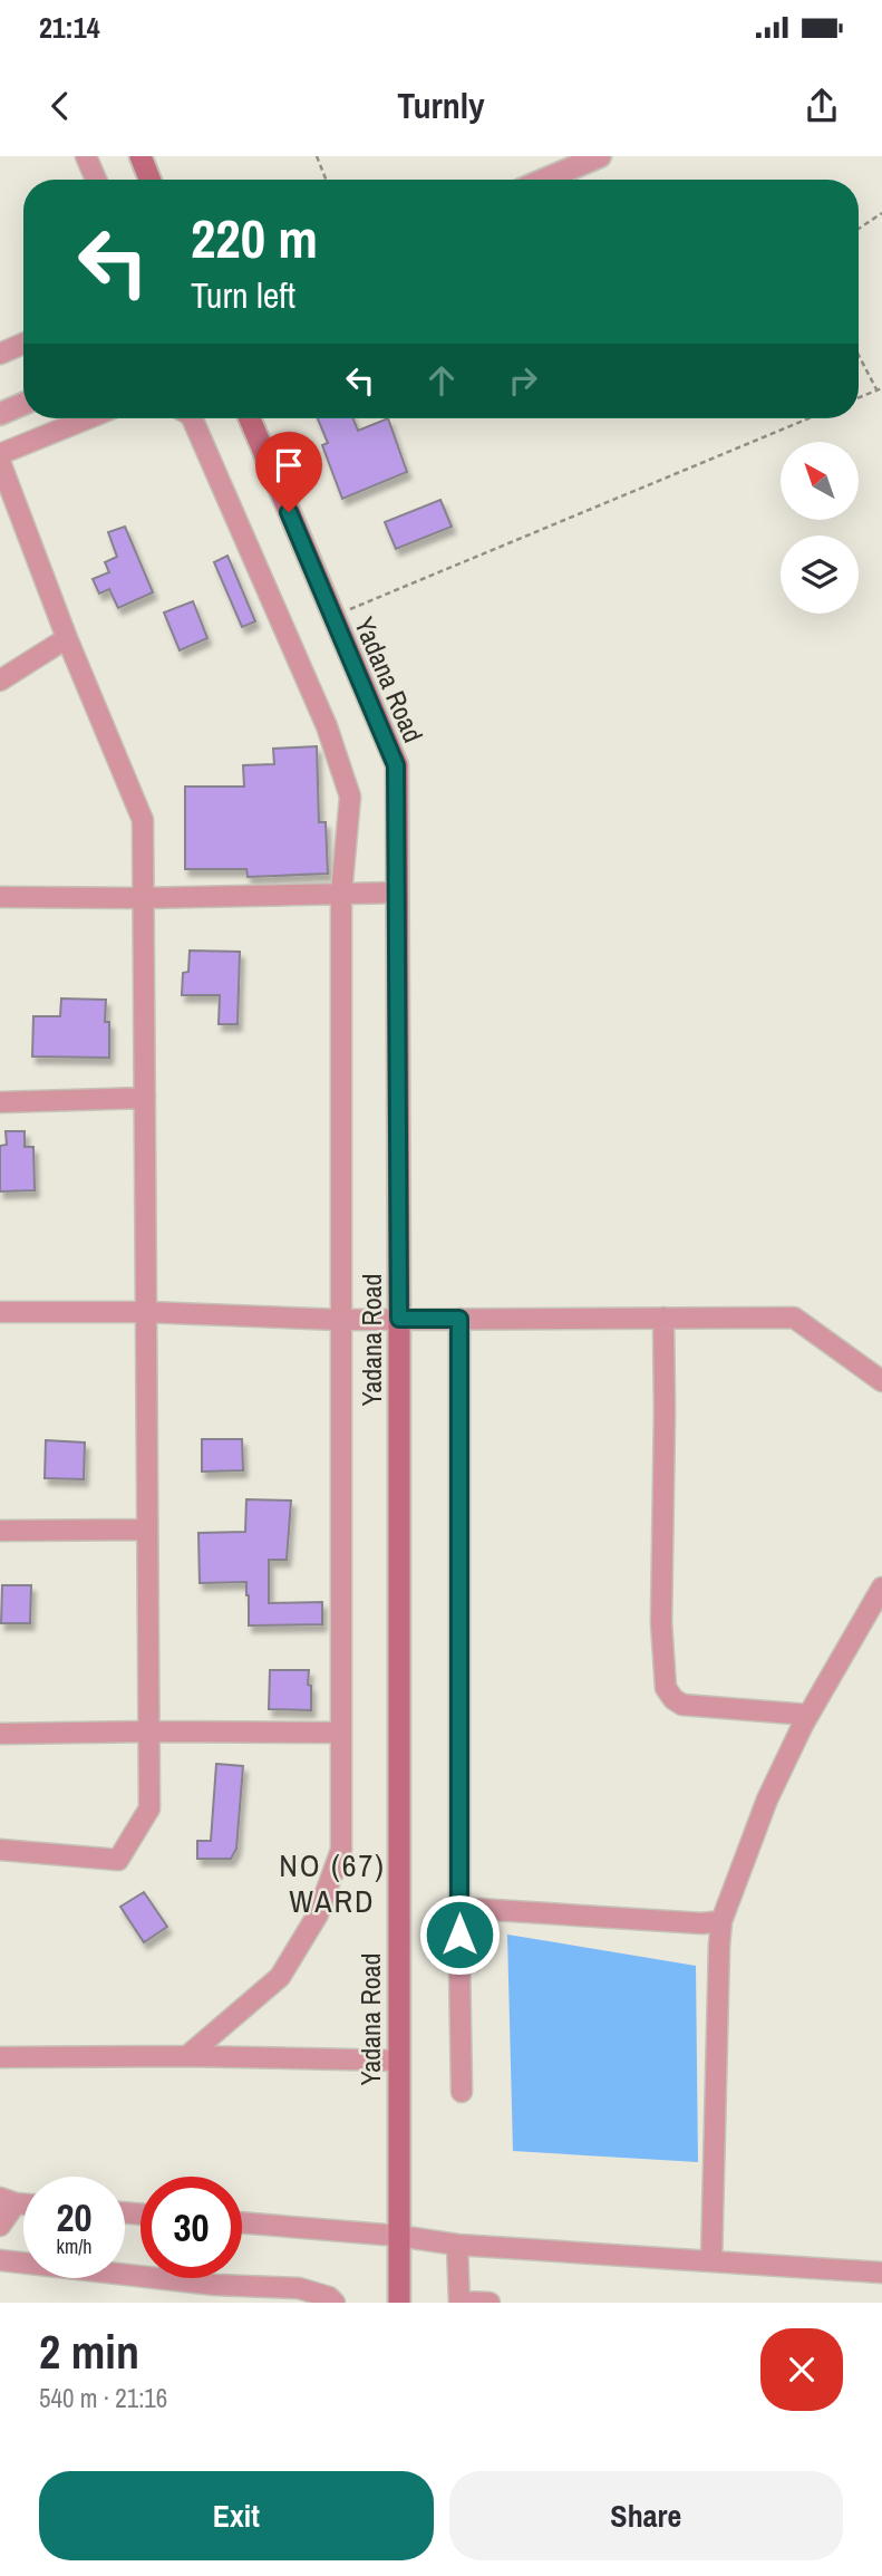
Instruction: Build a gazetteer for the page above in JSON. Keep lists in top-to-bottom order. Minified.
{"streets":{"main road":["Yadana Road"]},"districts":["NO (67) WARD"],"north":"top left","page":{"status":"21:14","header":"Turnly","turn":["220 m","Turn left"],"speed":"20 km/h","limit":"30","heading":["2 min","540 m · 21:16"],"buttons":["Exit","Share"]}}
